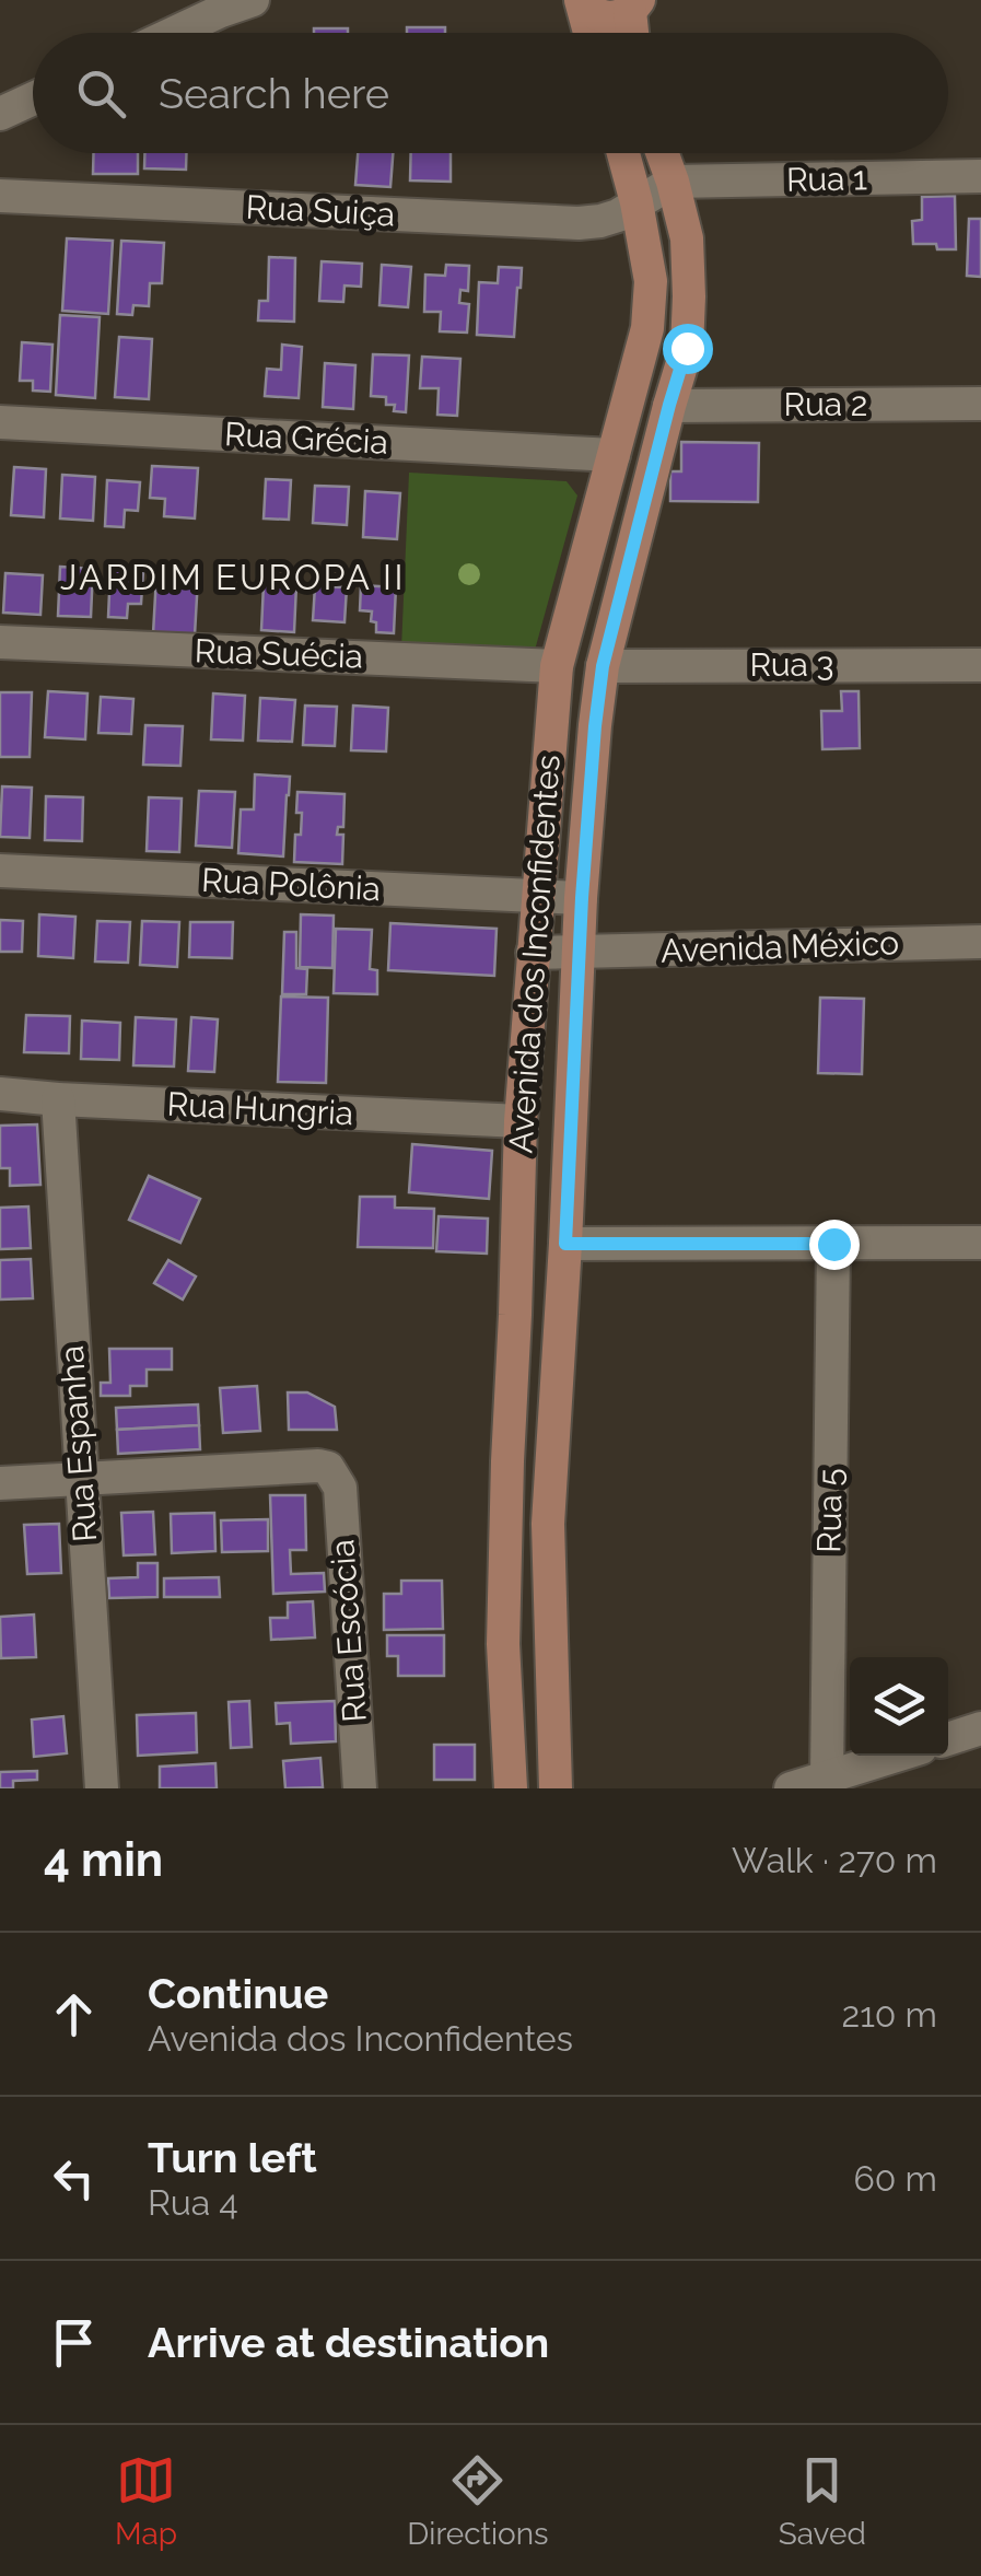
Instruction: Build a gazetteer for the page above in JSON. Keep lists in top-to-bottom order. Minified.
{"streets":{"street":["Rua 1","Rua Suiça","Rua 2","Rua Grécia","Rua Suécia","Rua 3","Rua Polônia","Avenida México","Avenida dos Inconfidentes","Rua Hungria","Rua Espanha","Rua 5","Rua Escócia"]},"crossings":[["Rua 1","Rua Suiça"],["Rua 1","Avenida dos Inconfidentes"],["Rua Suiça","Avenida dos Inconfidentes"],["Rua 2","Avenida dos Inconfidentes"],["Rua Grécia","Avenida dos Inconfidentes"],["Rua Suécia","Avenida dos Inconfidentes"],["Rua 3","Avenida dos Inconfidentes"],["Rua Polônia","Avenida dos Inconfidentes"],["Avenida México","Avenida dos Inconfidentes"],["Avenida dos Inconfidentes","Rua Hungria"],["Rua Hungria","Rua Espanha"],["Rua Espanha","Rua Escócia"]],"districts":["JARDIM EUROPA II"],"page":{"search":"Search here","heading":["4 min","Walk · 270 m"],"list":[["Continue","Avenida dos Inconfidentes","210 m"],["Turn left","Rua 4","60 m"],"Arrive at destination"],"nav":["Map","Directions","Saved"]}}
